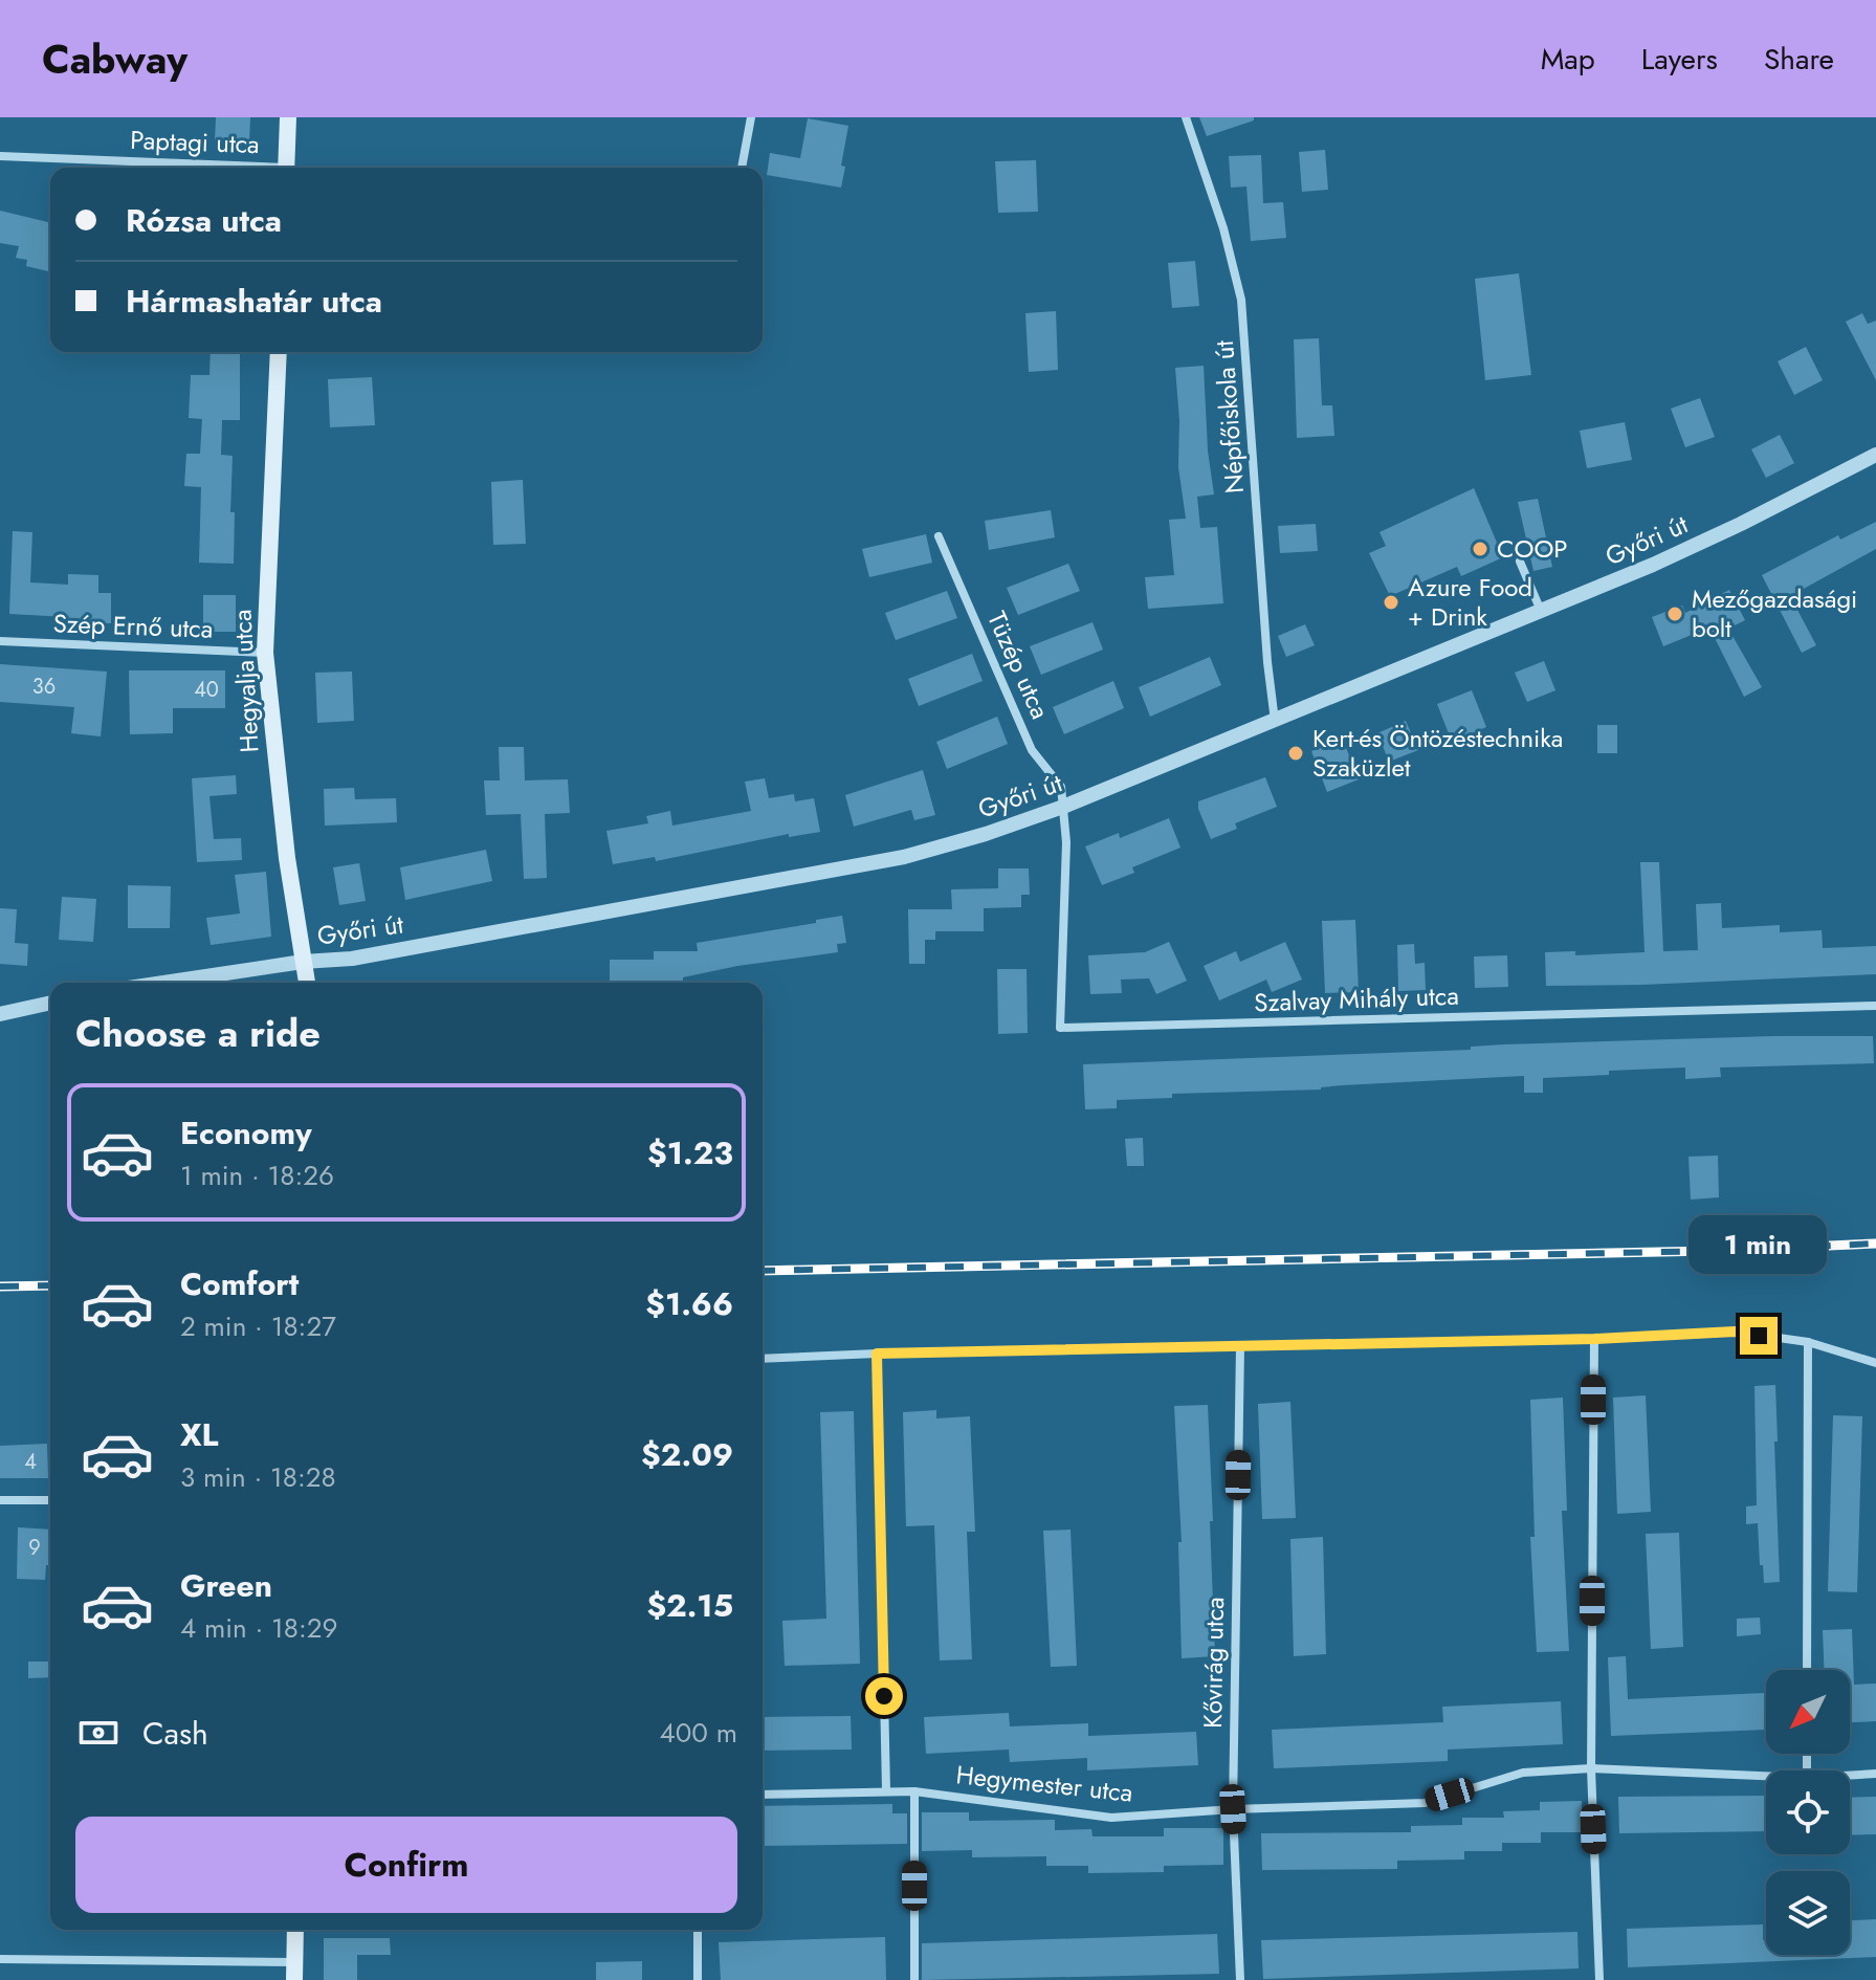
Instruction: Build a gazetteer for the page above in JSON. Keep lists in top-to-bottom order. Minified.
{"streets":{"main road":["Hegyalja utca"],"street":["Paptagi utca","Népfőiskola út","Győri út","Szép Ernő utca","Tüzép utca","Szalvay Mihály utca","Kővirág utca","Hegymester utca"]},"crossings":[["Népfőiskola út","Győri út"],["Győri út","Tüzép utca"],["Győri út","Hegyalja utca"],["Győri út","Szalvay Mihály utca"],["Szép Ernő utca","Hegyalja utca"],["Tüzép utca","Szalvay Mihály utca"],["Kővirág utca","Hegymester utca"]],"places":["COOP","Azure Food + Drink","Mezőgazdasági bolt","Kert-és Öntözéstechnika Szaküzlet"],"house_numbers":["36","40","4","9"],"north":"bottom left","page":{"header":"Cabway","nav":["Map","Layers","Share"],"banner":["Rózsa utca","Hármashatár utca"],"heading":"Choose a ride","list":[{"name":"Economy","note":"1 min · 18:26","value":"$1.23"},{"name":"Comfort","note":"2 min · 18:27","value":"$1.66"},{"name":"XL","note":"3 min · 18:28","value":"$2.09"},{"name":"Green","note":"4 min · 18:29","value":"$2.15"}],"bubble":"1 min","pay":["Cash","400 m"],"buttons":"Confirm"}}
